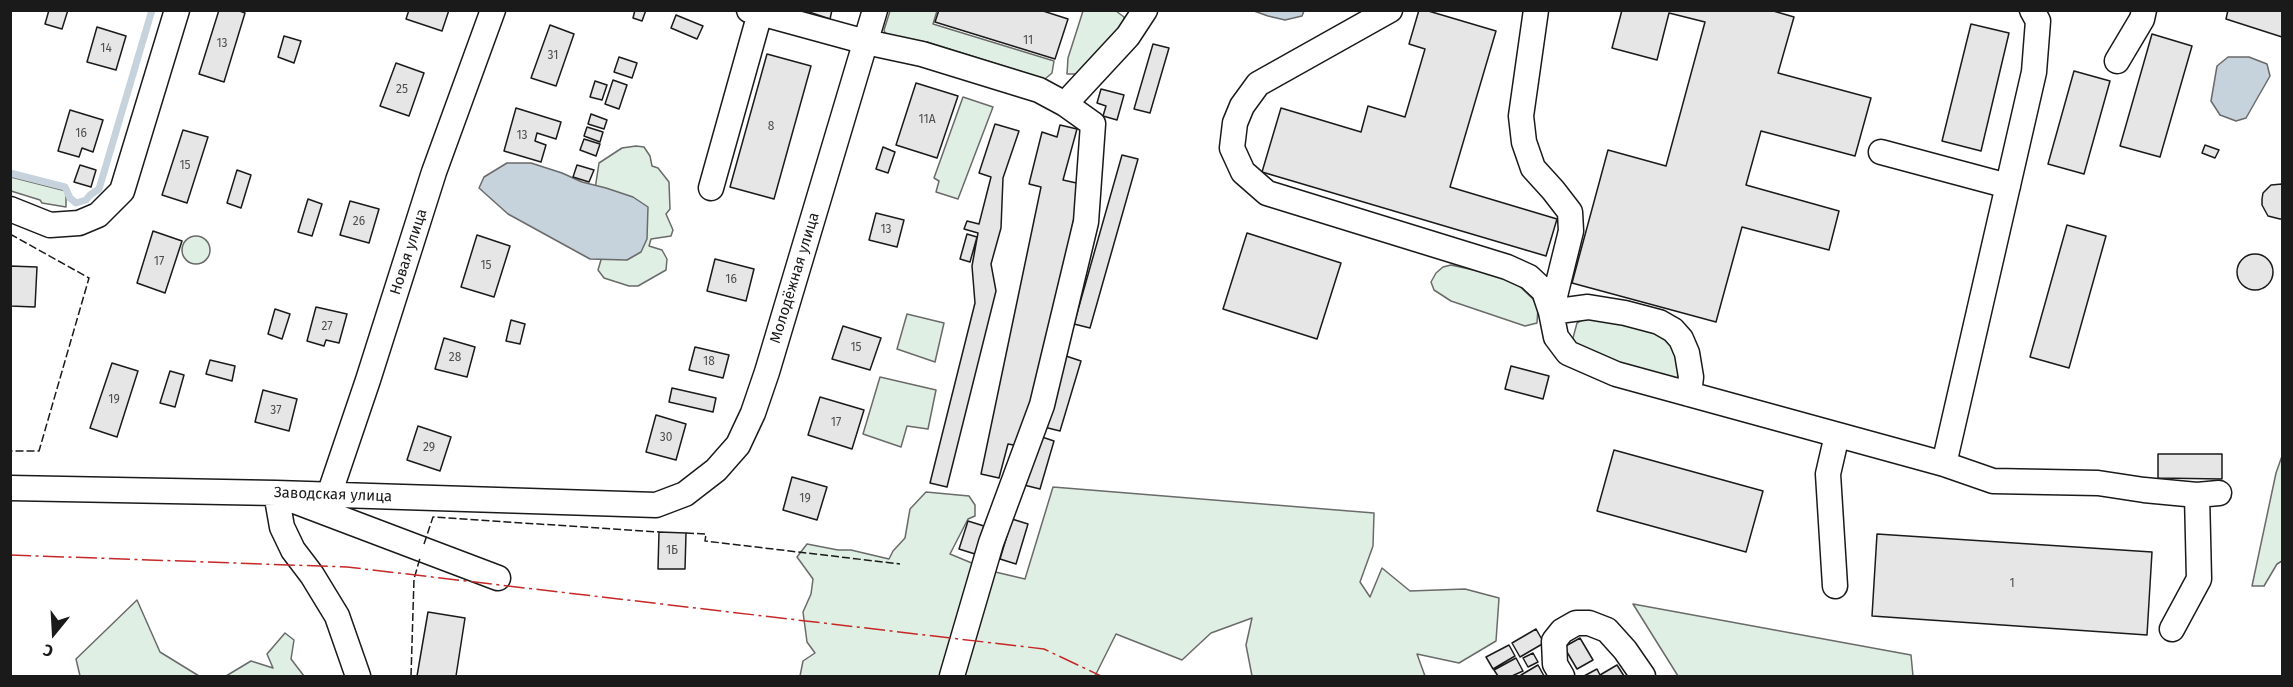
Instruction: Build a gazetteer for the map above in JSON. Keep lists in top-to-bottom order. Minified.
{"streets":{"street":["Новая улица","Молодёжная улица","Заводская улица"]},"crossings":[["Новая улица","Заводская улица"],["Молодёжная улица","Заводская улица"]],"house_numbers":["11","13","14","31","25","11А","8","16","13","15","26","13","17","15","16","27","15","28","18","19","37","17","30","29","19","1Б","1"],"north":"bottom"}
